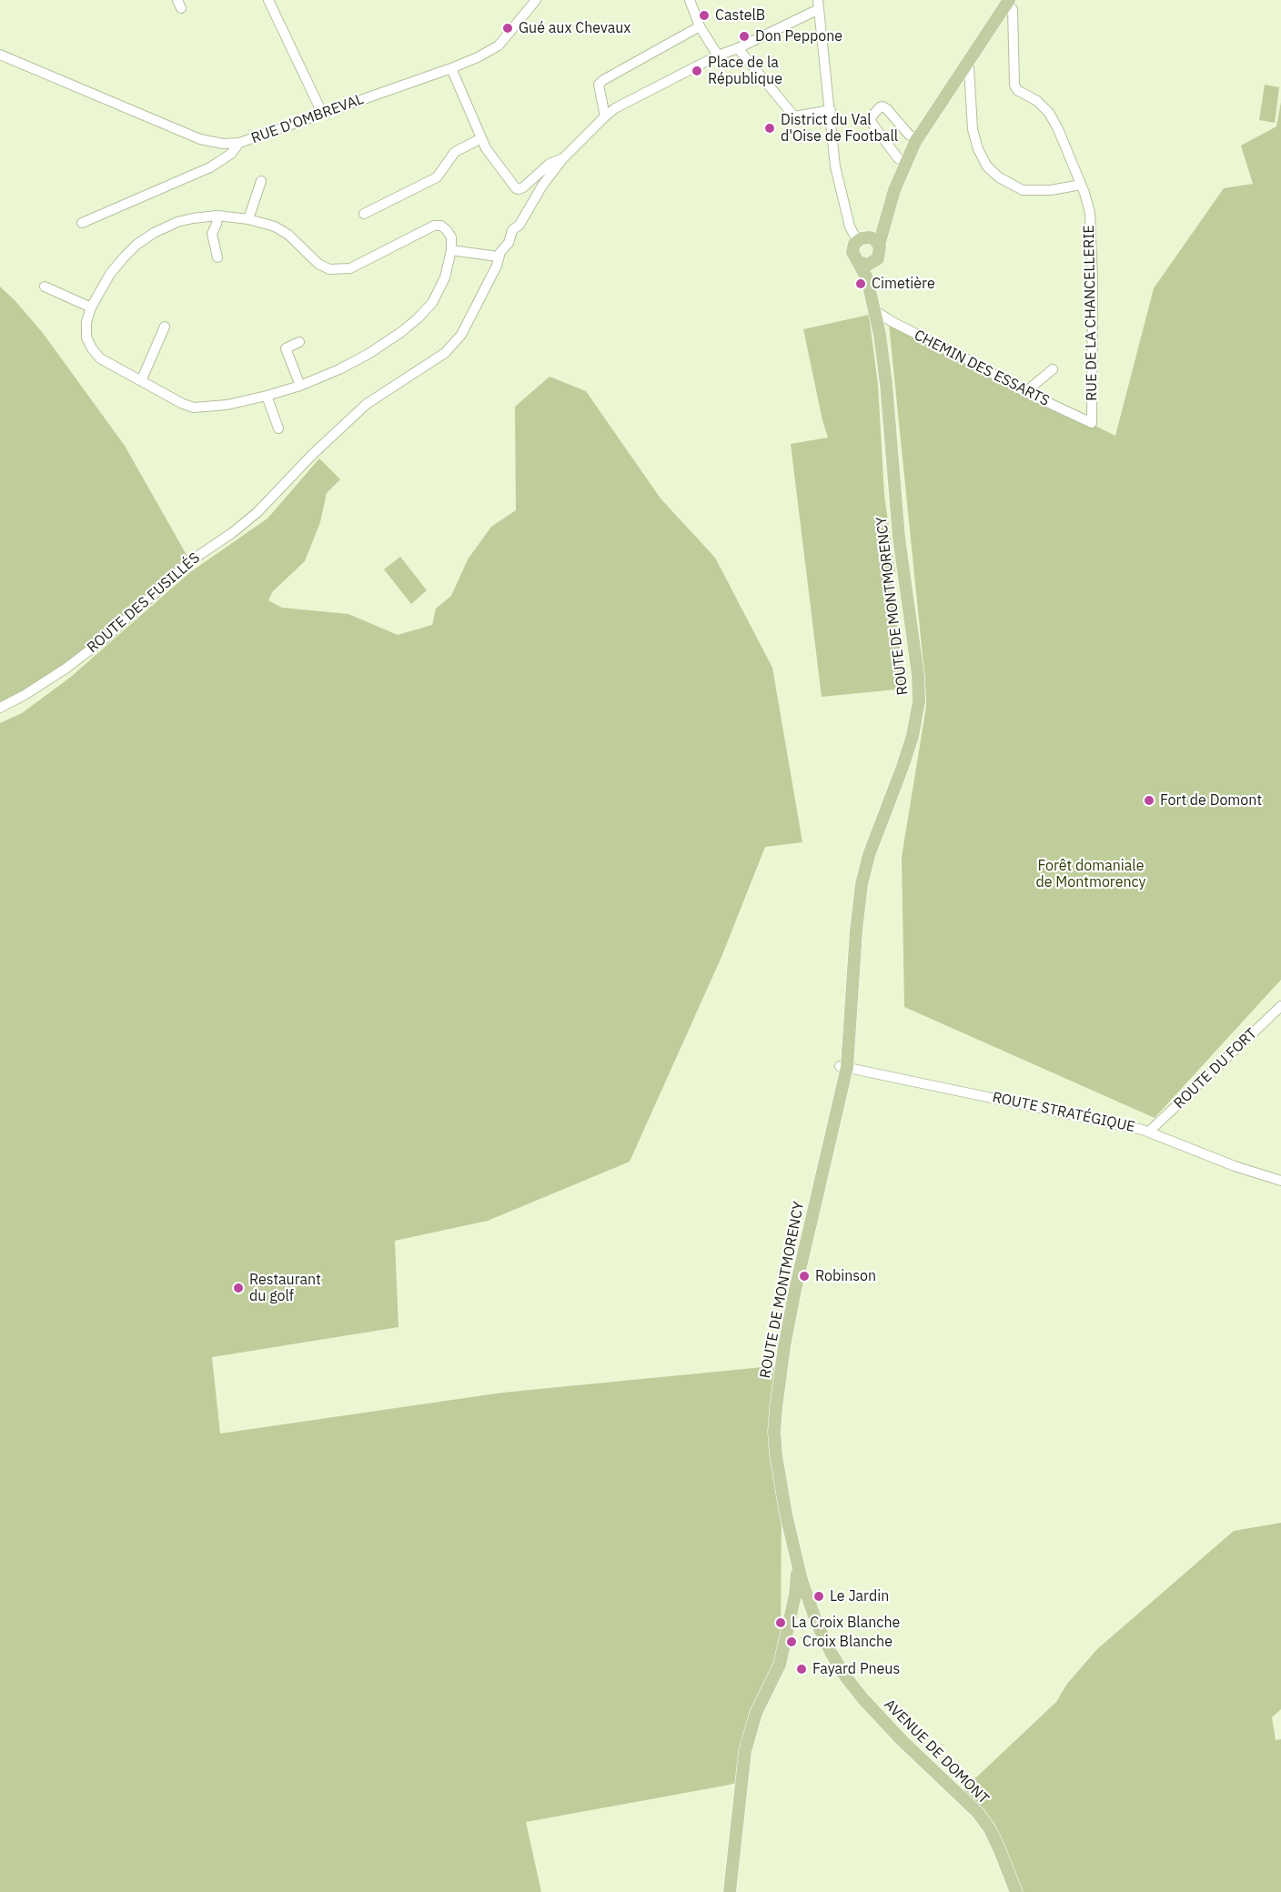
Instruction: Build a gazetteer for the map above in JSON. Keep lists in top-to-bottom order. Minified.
{"streets":{"main road":["ROUTE DE MONTMORENCY","AVENUE DE DOMONT"],"street":["RUE D'OMBREVAL","RUE DE LA CHANCELLERIE","CHEMIN DES ESSARTS","ROUTE DES FUSILLÉS","ROUTE DU FORT","ROUTE STRATÉGIQUE"]},"crossings":[["RUE DE LA CHANCELLERIE","CHEMIN DES ESSARTS"],["CHEMIN DES ESSARTS","ROUTE DE MONTMORENCY"],["ROUTE DE MONTMORENCY","ROUTE STRATÉGIQUE"],["ROUTE DE MONTMORENCY","AVENUE DE DOMONT"],["ROUTE DU FORT","ROUTE STRATÉGIQUE"]],"parks":["Forêt domaniale de Montmorency"],"places":["CastelB","Gué aux Chevaux","Don Peppone","Place de la République","District du Val d'Oise de Football","Cimetière","Fort de Domont","Robinson","Restaurant du golf","Le Jardin","La Croix Blanche","Croix Blanche","Fayard Pneus"]}
